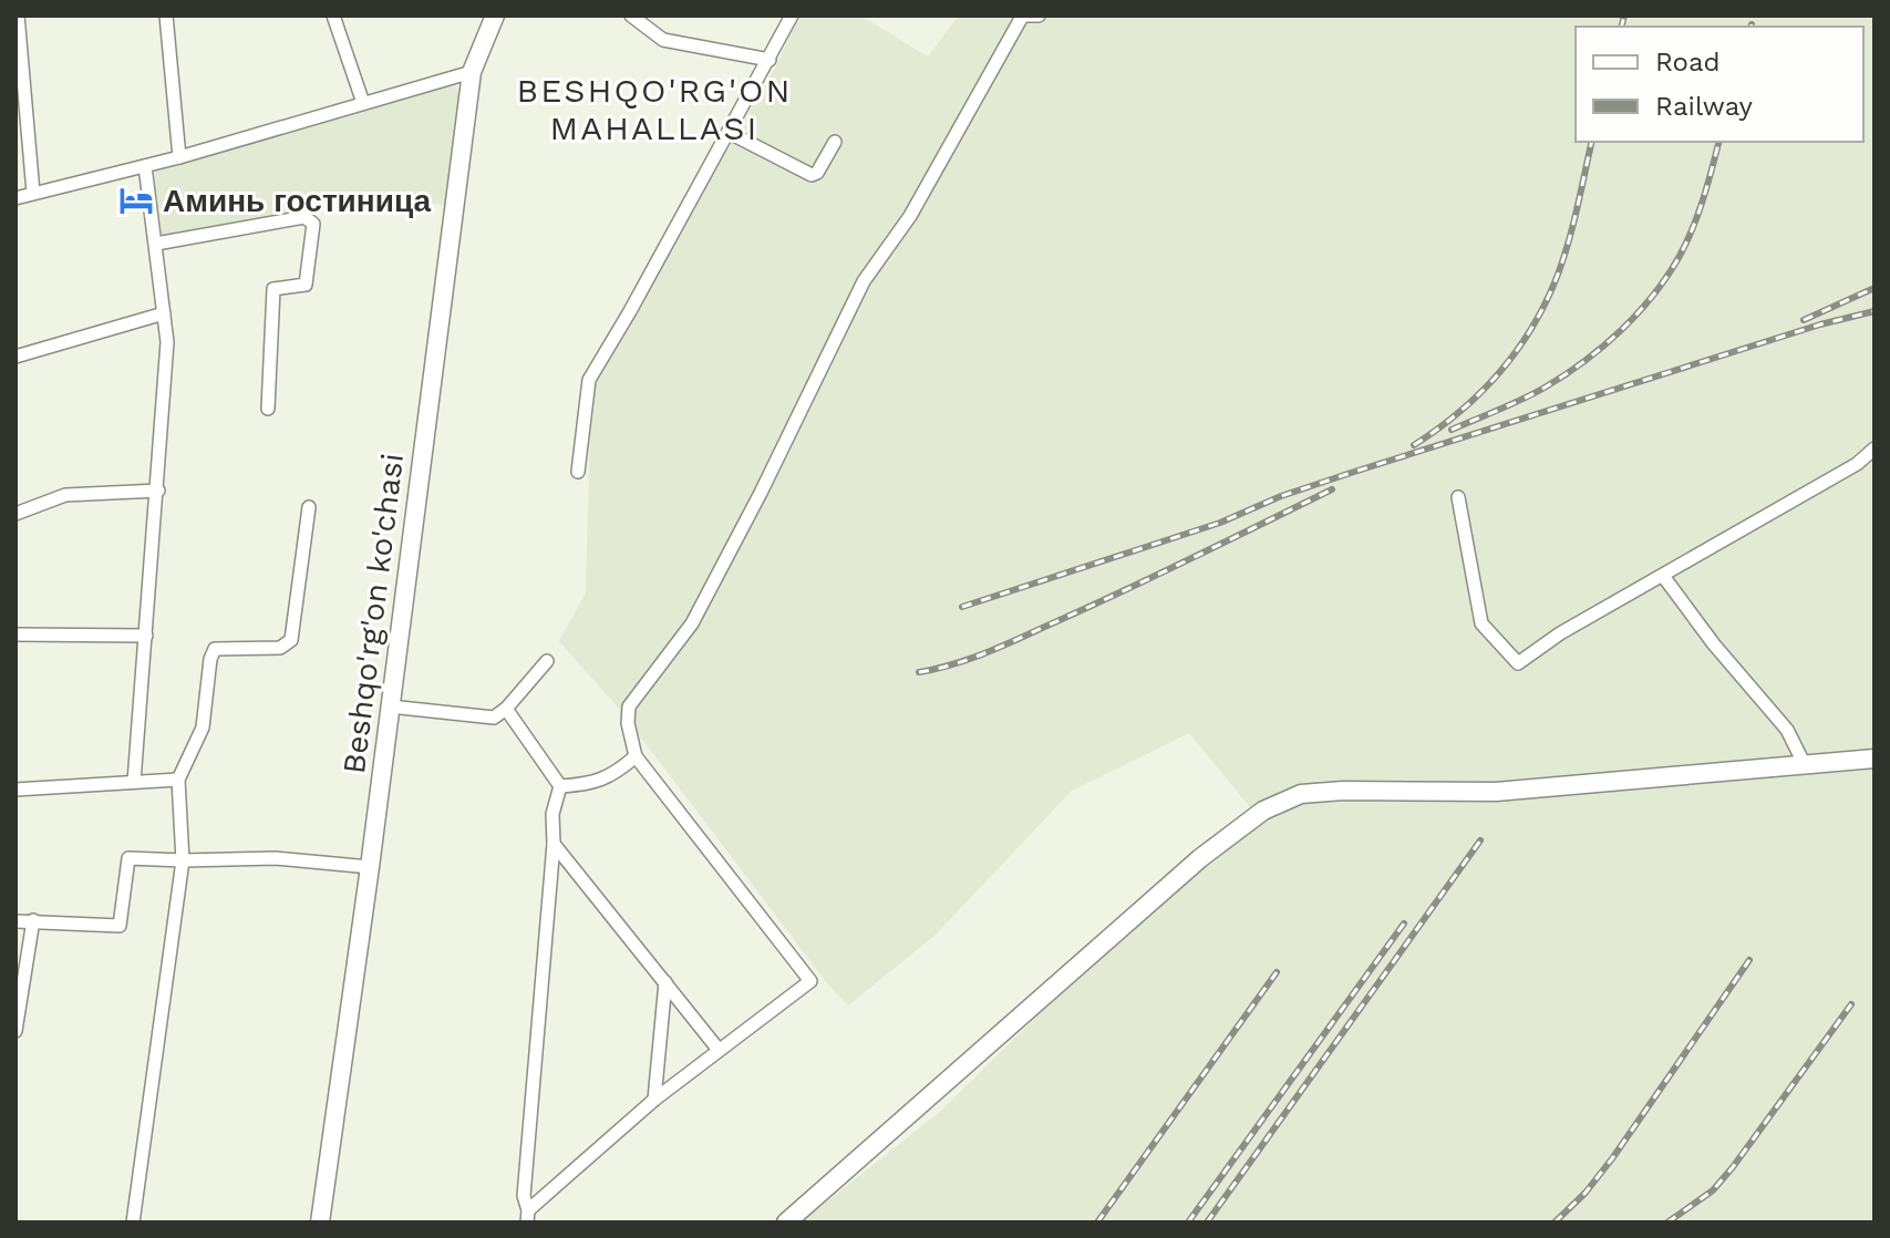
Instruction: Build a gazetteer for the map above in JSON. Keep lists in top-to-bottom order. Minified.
{"streets":{"street":["Beshqo'rg'on ko'chasi"]},"districts":["BESHQO'RG'ON MAHALLASI"],"places":{"hotel":["Аминь гостиница"]},"legend":["Road","Railway"]}
